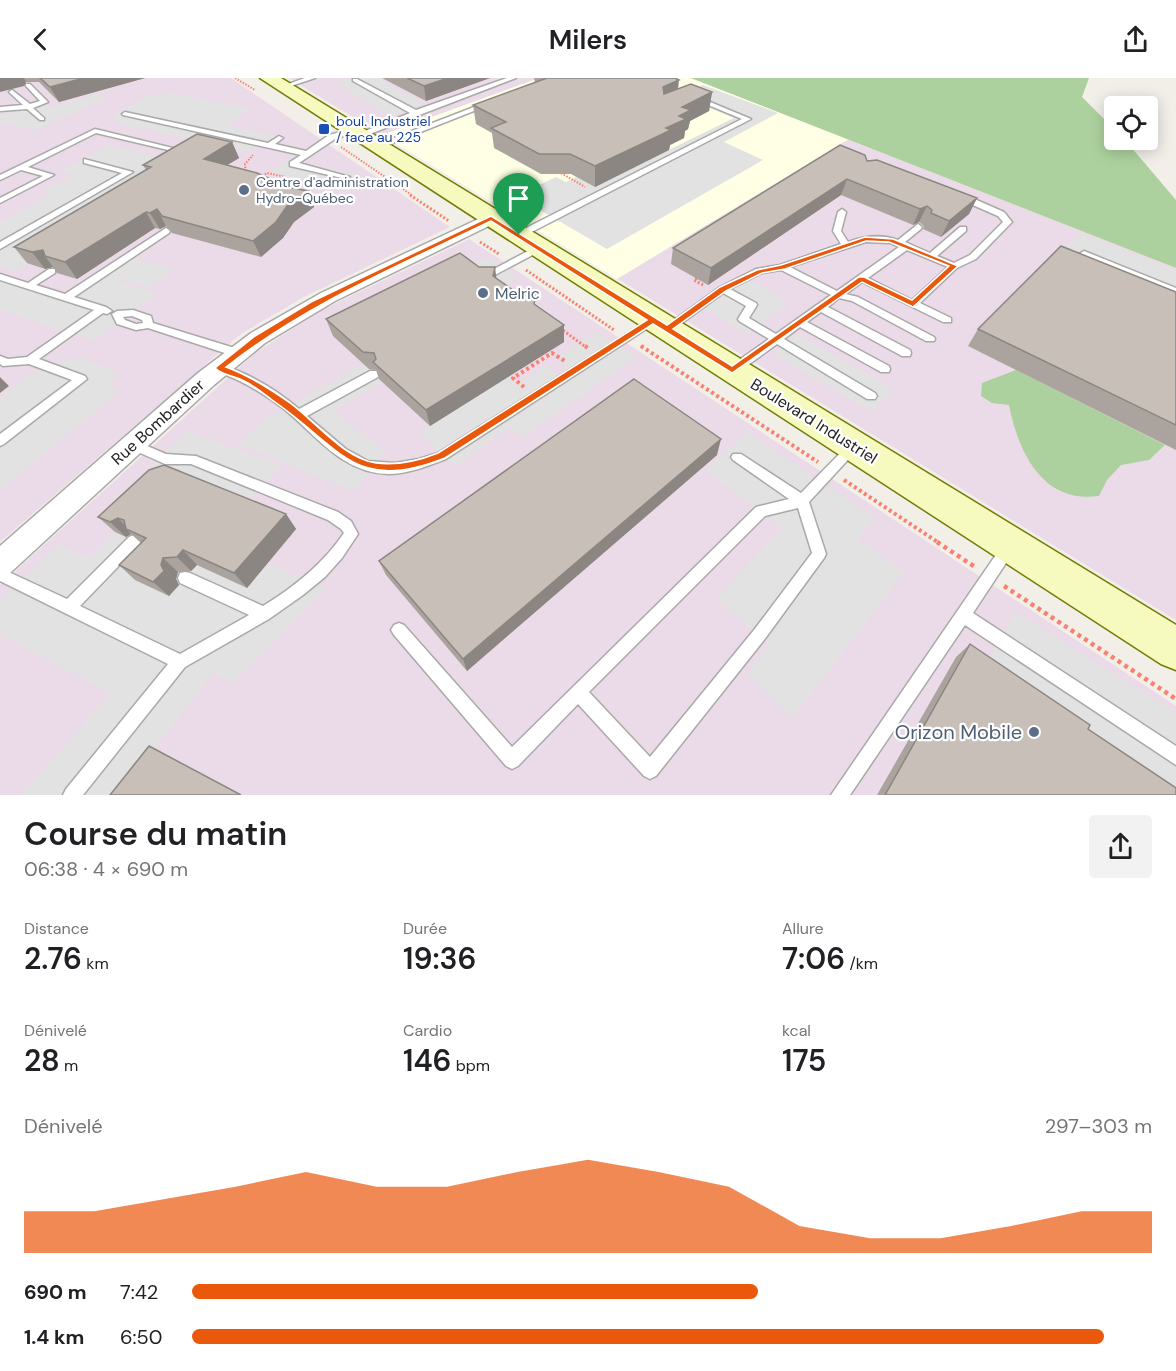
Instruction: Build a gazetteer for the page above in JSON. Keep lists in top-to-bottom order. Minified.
{"streets":{"street":["Boulevard Industriel","Rue Bombardier"]},"crossings":[["Boulevard Industriel","Rue Bombardier"]],"places":{"transit":["boul. Industriel / face au 225"],"other":["Centre d'administration Hydro-Québec","Melric","Orizon Mobile"]},"page":{"header":"Milers","heading":["Course du matin","06:38 · 4 × 690 m"],"stats":[["Distance","2.76 km"],["Durée","19:36"],["Allure","7:06 /km"],["Dénivelé","28 m"],["Cardio","146 bpm"],["kcal","175"]],"chart":["Dénivelé","297–303 m"],"list":[{"name":"690 m","note":"7:42"},{"name":"1.4 km","note":"6:50"}]}}
